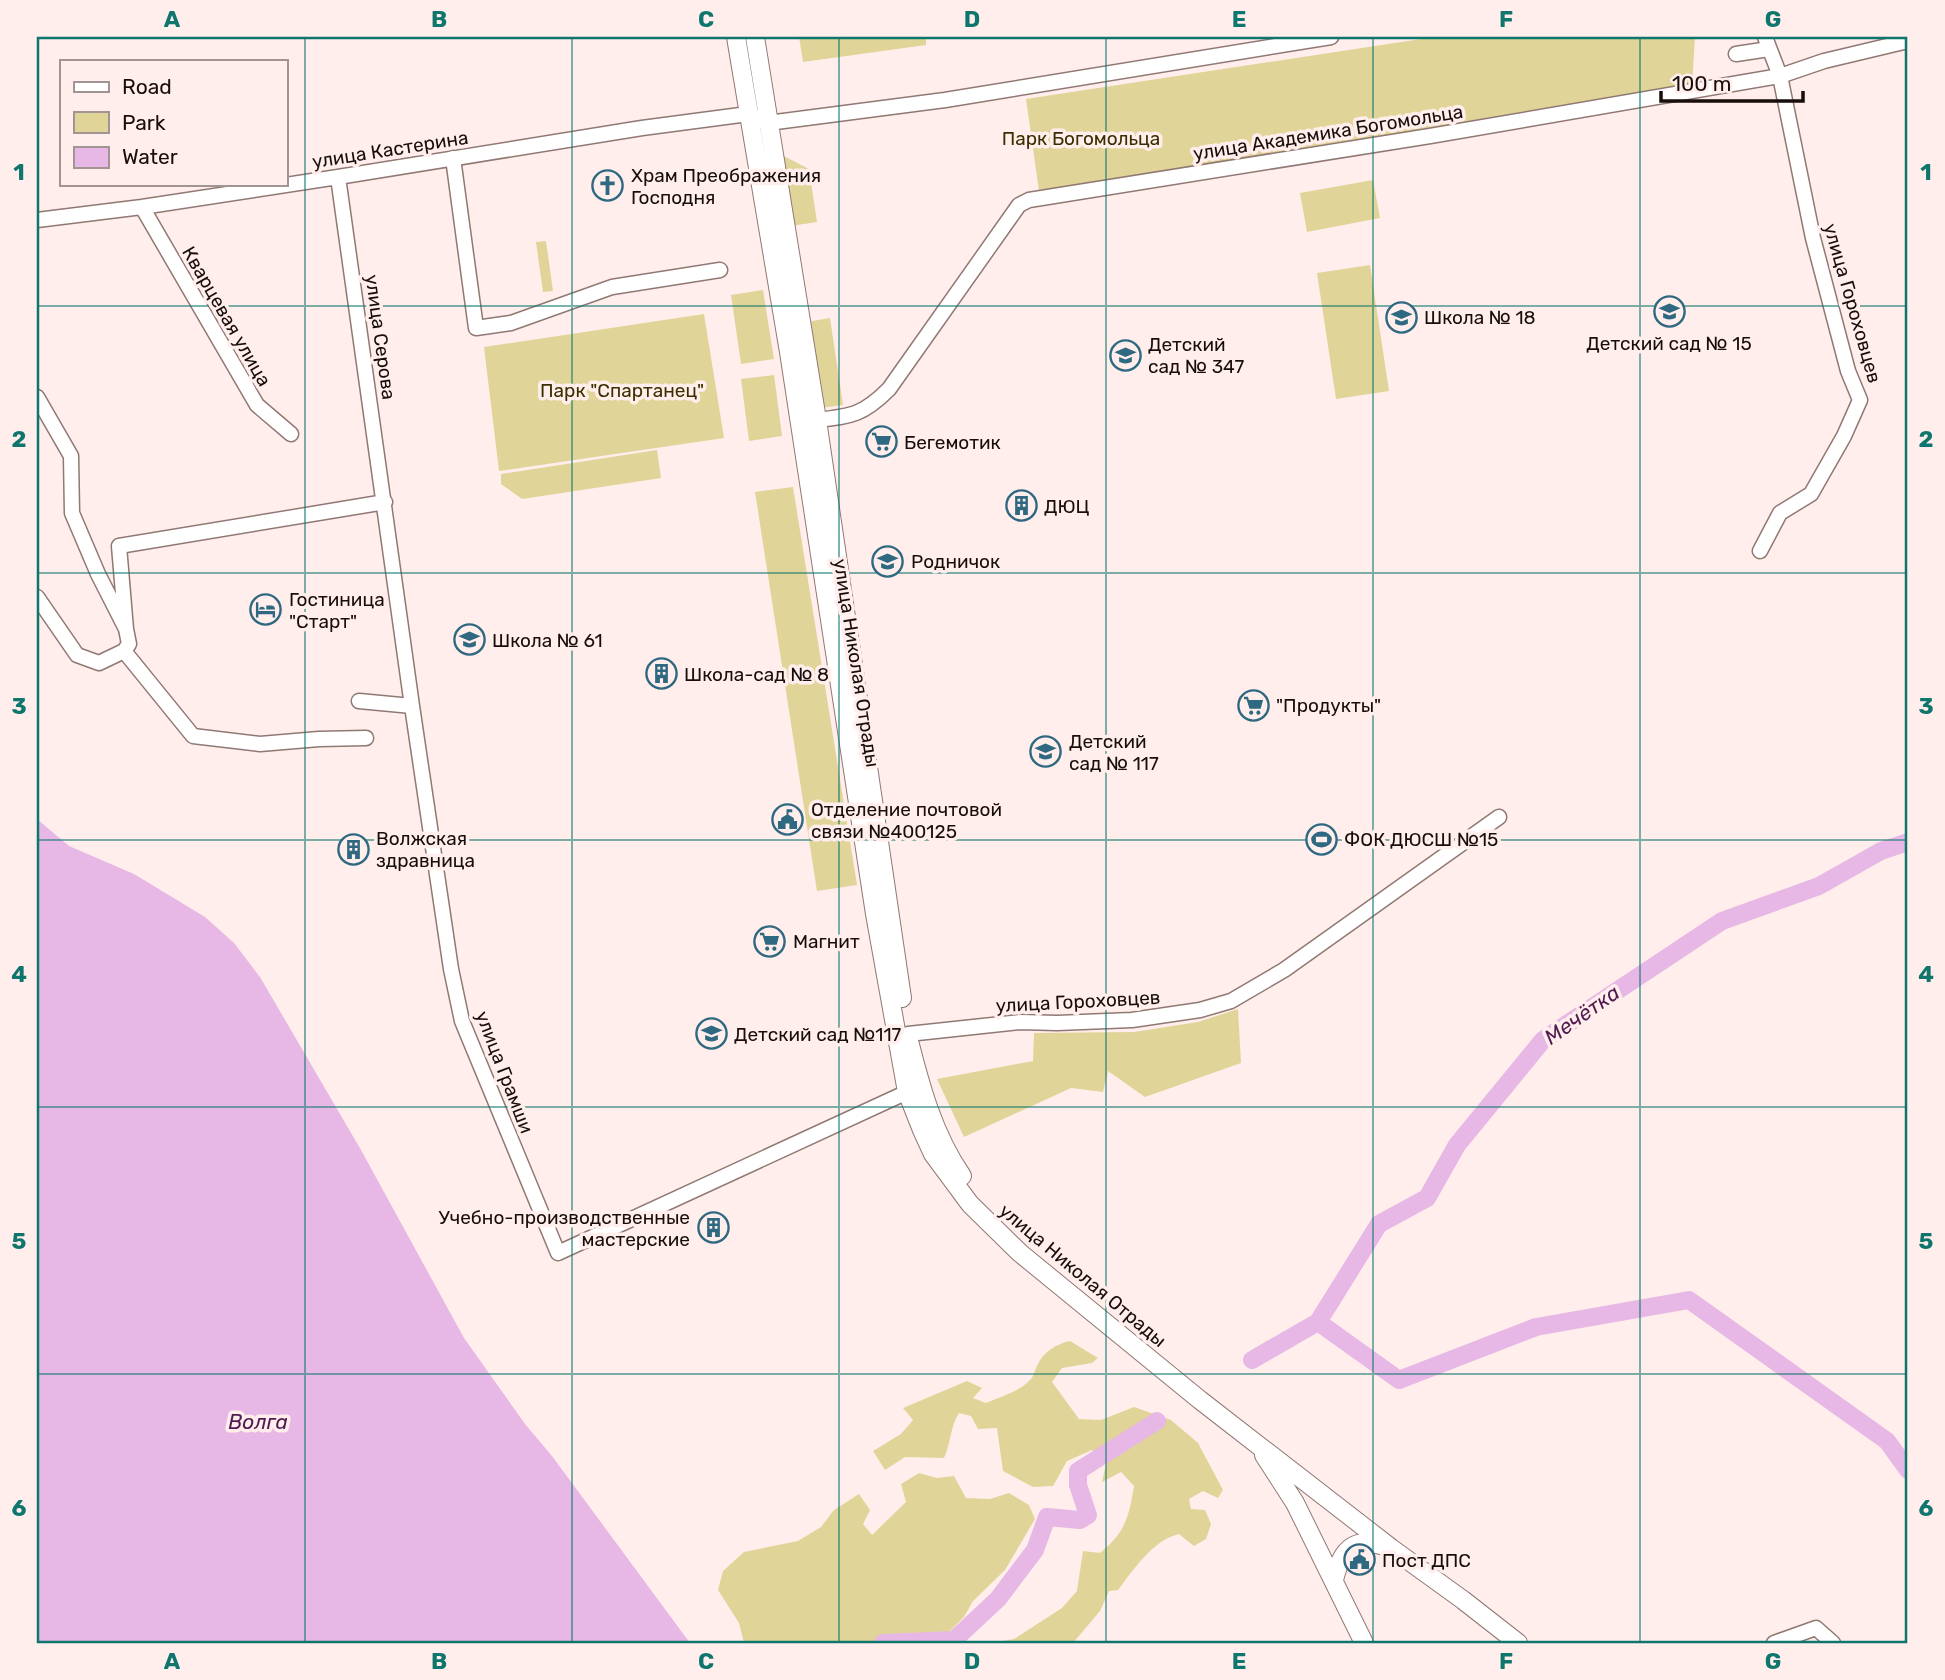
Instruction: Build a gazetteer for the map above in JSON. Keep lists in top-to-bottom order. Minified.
{"streets":{"main road":["улица Николая Отрады"],"street":["улица Академика Богомольца","улица Кастерина","улица Гороховцев","Кварцевая улица","улица Серова","улица Грамши"]},"crossings":[["улица Академика Богомольца","улица Гороховцев"],["улица Академика Богомольца","улица Николая Отрады"],["улица Кастерина","Кварцевая улица"],["улица Кастерина","улица Серова"],["улица Кастерина","улица Николая Отрады"],["улица Гороховцев","улица Николая Отрады"],["улица Серова","улица Грамши"],["улица Николая Отрады","улица Грамши"]],"water":["Мечётка","Волга"],"parks":["Парк Богомольца","Парк \"Спартанец\""],"places":{"church":["Храм Преображения Господня"],"school or university":["Детский сад № 15","Школа № 18","Детский сад № 347","Родничок","Школа № 61","Детский сад № 117","Детский сад №117"],"supermarket":["Бегемотик","\"Продукты\"","Магнит"],"building":["ДЮЦ","Школа-сад № 8","Волжская здравница","Учебно-производственные мастерские"],"hotel":["Гостиница \"Старт\""],"public building":["Отделение почтовой связи №400125","Пост ДПС"],"sports":["ФОК ДЮСШ №15"]},"legend":["Road","Park","Water"],"scale_bar":"100 m","grid":{"columns":["A","B","C","D","E","F","G"],"rows":["1","2","3","4","5","6"]}}
